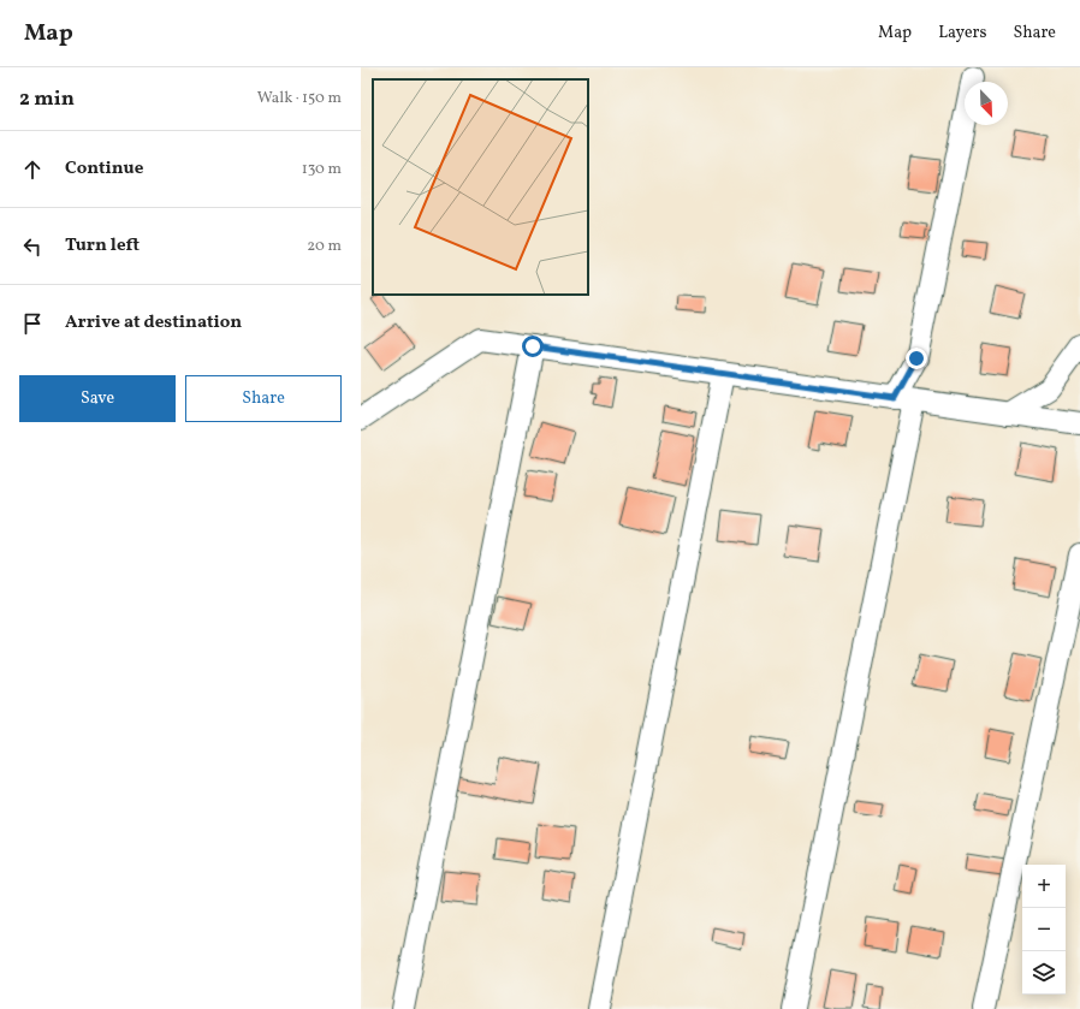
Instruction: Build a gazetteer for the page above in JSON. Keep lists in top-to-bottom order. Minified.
{"north":"bottom right","page":{"header":"Map","nav":["Map","Layers","Share"],"heading":["2 min","Walk · 150 m"],"list":[["Continue","130 m"],["Turn left","20 m"],"Arrive at destination"],"buttons":["Save","Share"],"map_buttons":["+","−"]}}
